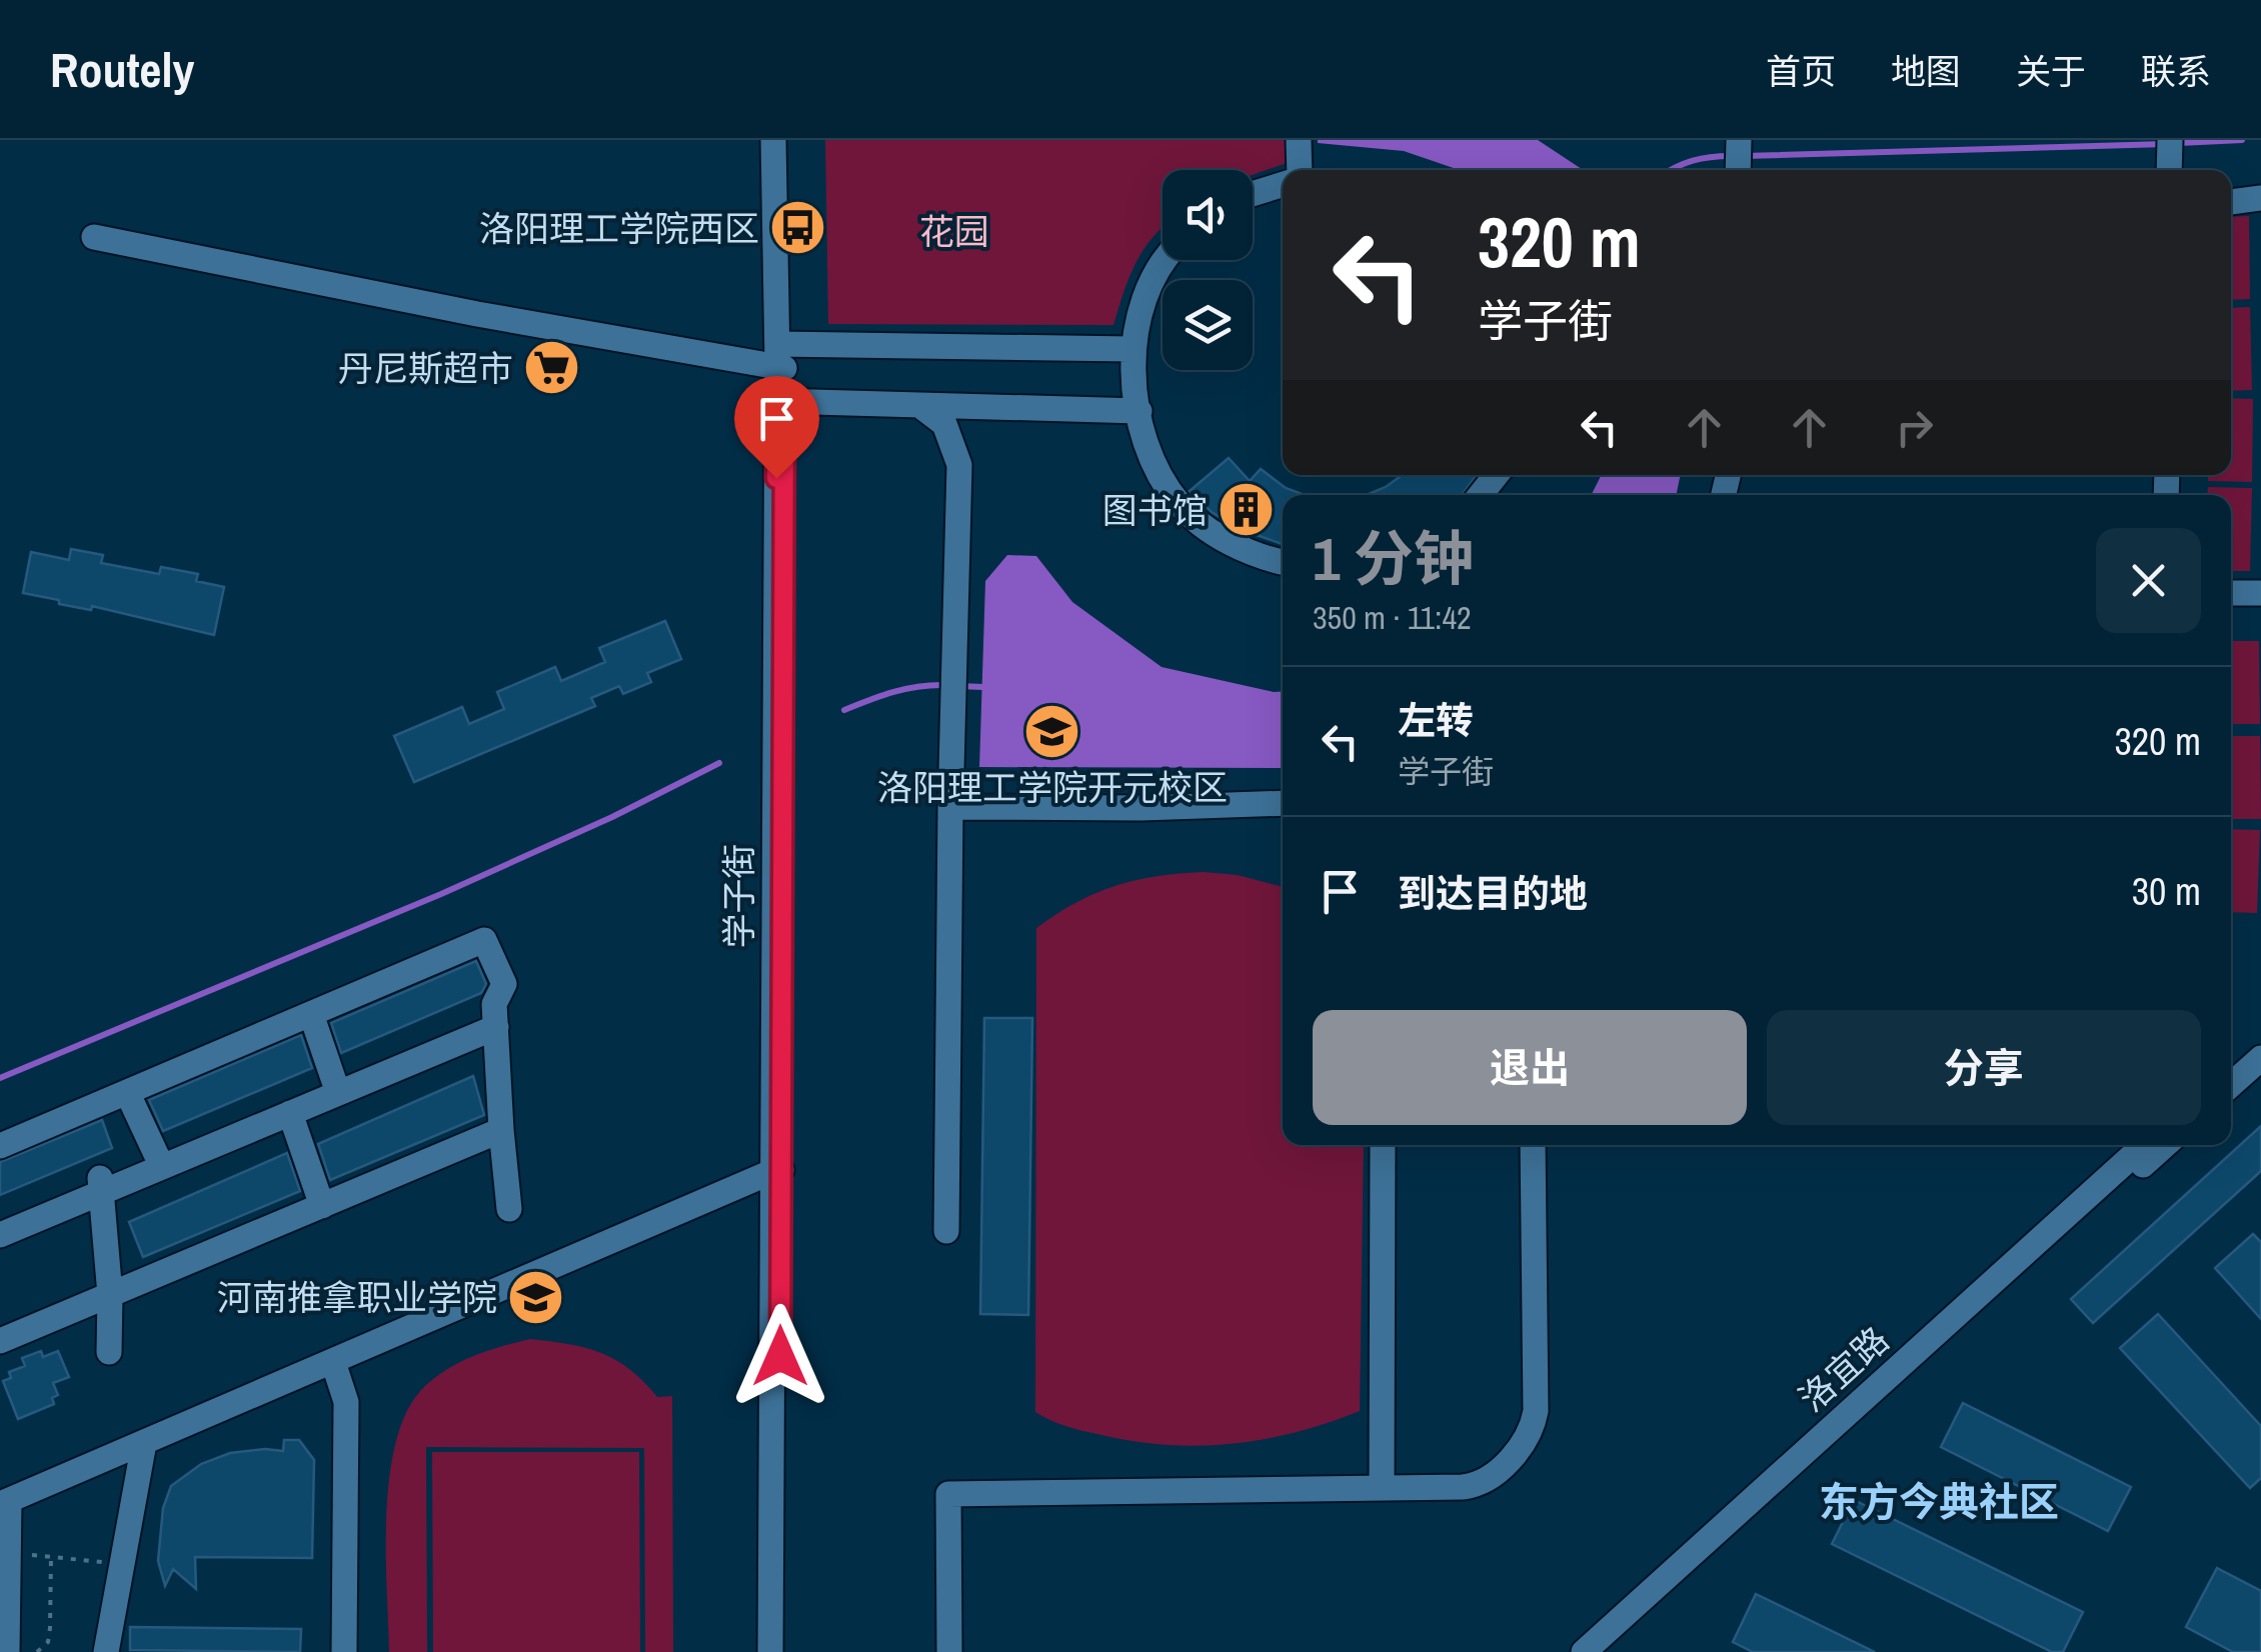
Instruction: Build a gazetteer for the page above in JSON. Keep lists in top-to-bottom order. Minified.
{"streets":{"street":["学子街","洛宜路"]},"districts":["东方今典社区"],"parks":["花园"],"places":{"bus stop":["洛阳理工学院西区"],"supermarket":["丹尼斯超市"],"building":["图书馆"],"school or university":["洛阳理工学院开元校区","河南推拿职业学院"]},"page":{"header":"Routely","nav":["首页","地图","关于","联系"],"turn":["320 m","学子街"],"heading":["1 分钟","350 m · 11:42"],"list":[{"name":"左转","note":"学子街","value":"320 m"},{"name":"到达目的地","value":"30 m"}],"buttons":["退出","分享"]}}
